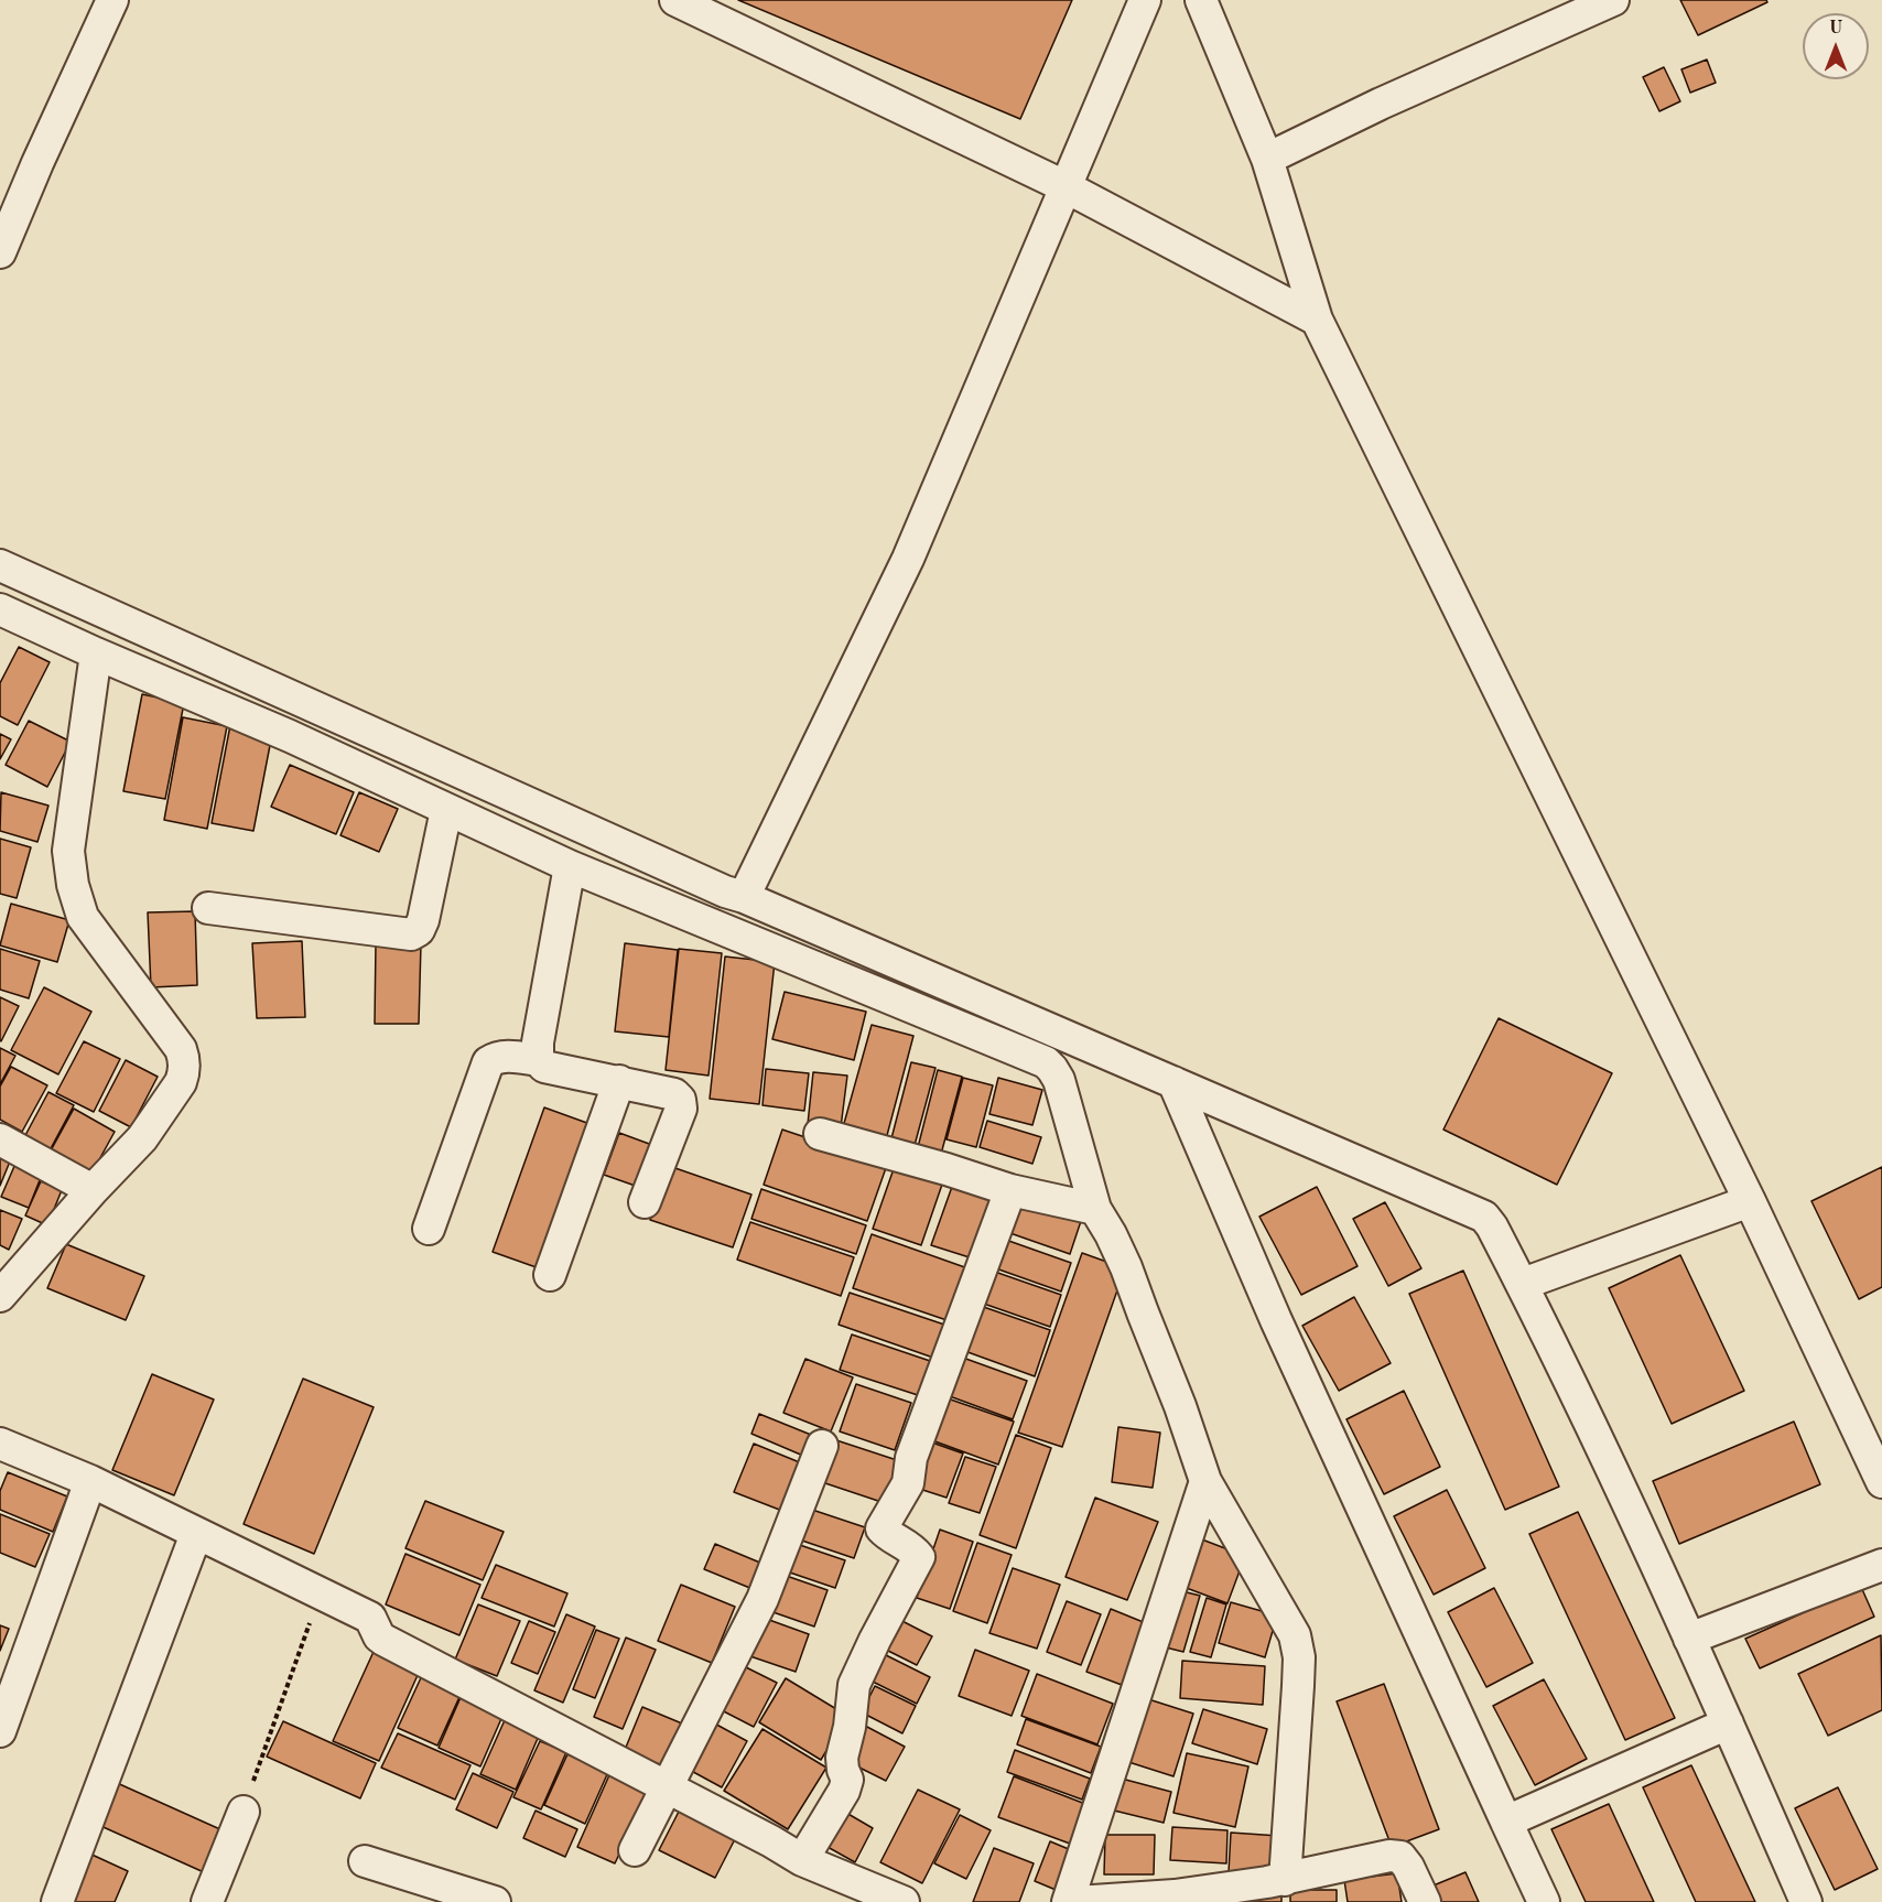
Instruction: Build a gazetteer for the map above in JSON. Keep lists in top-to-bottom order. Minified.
{"north":"top"}
